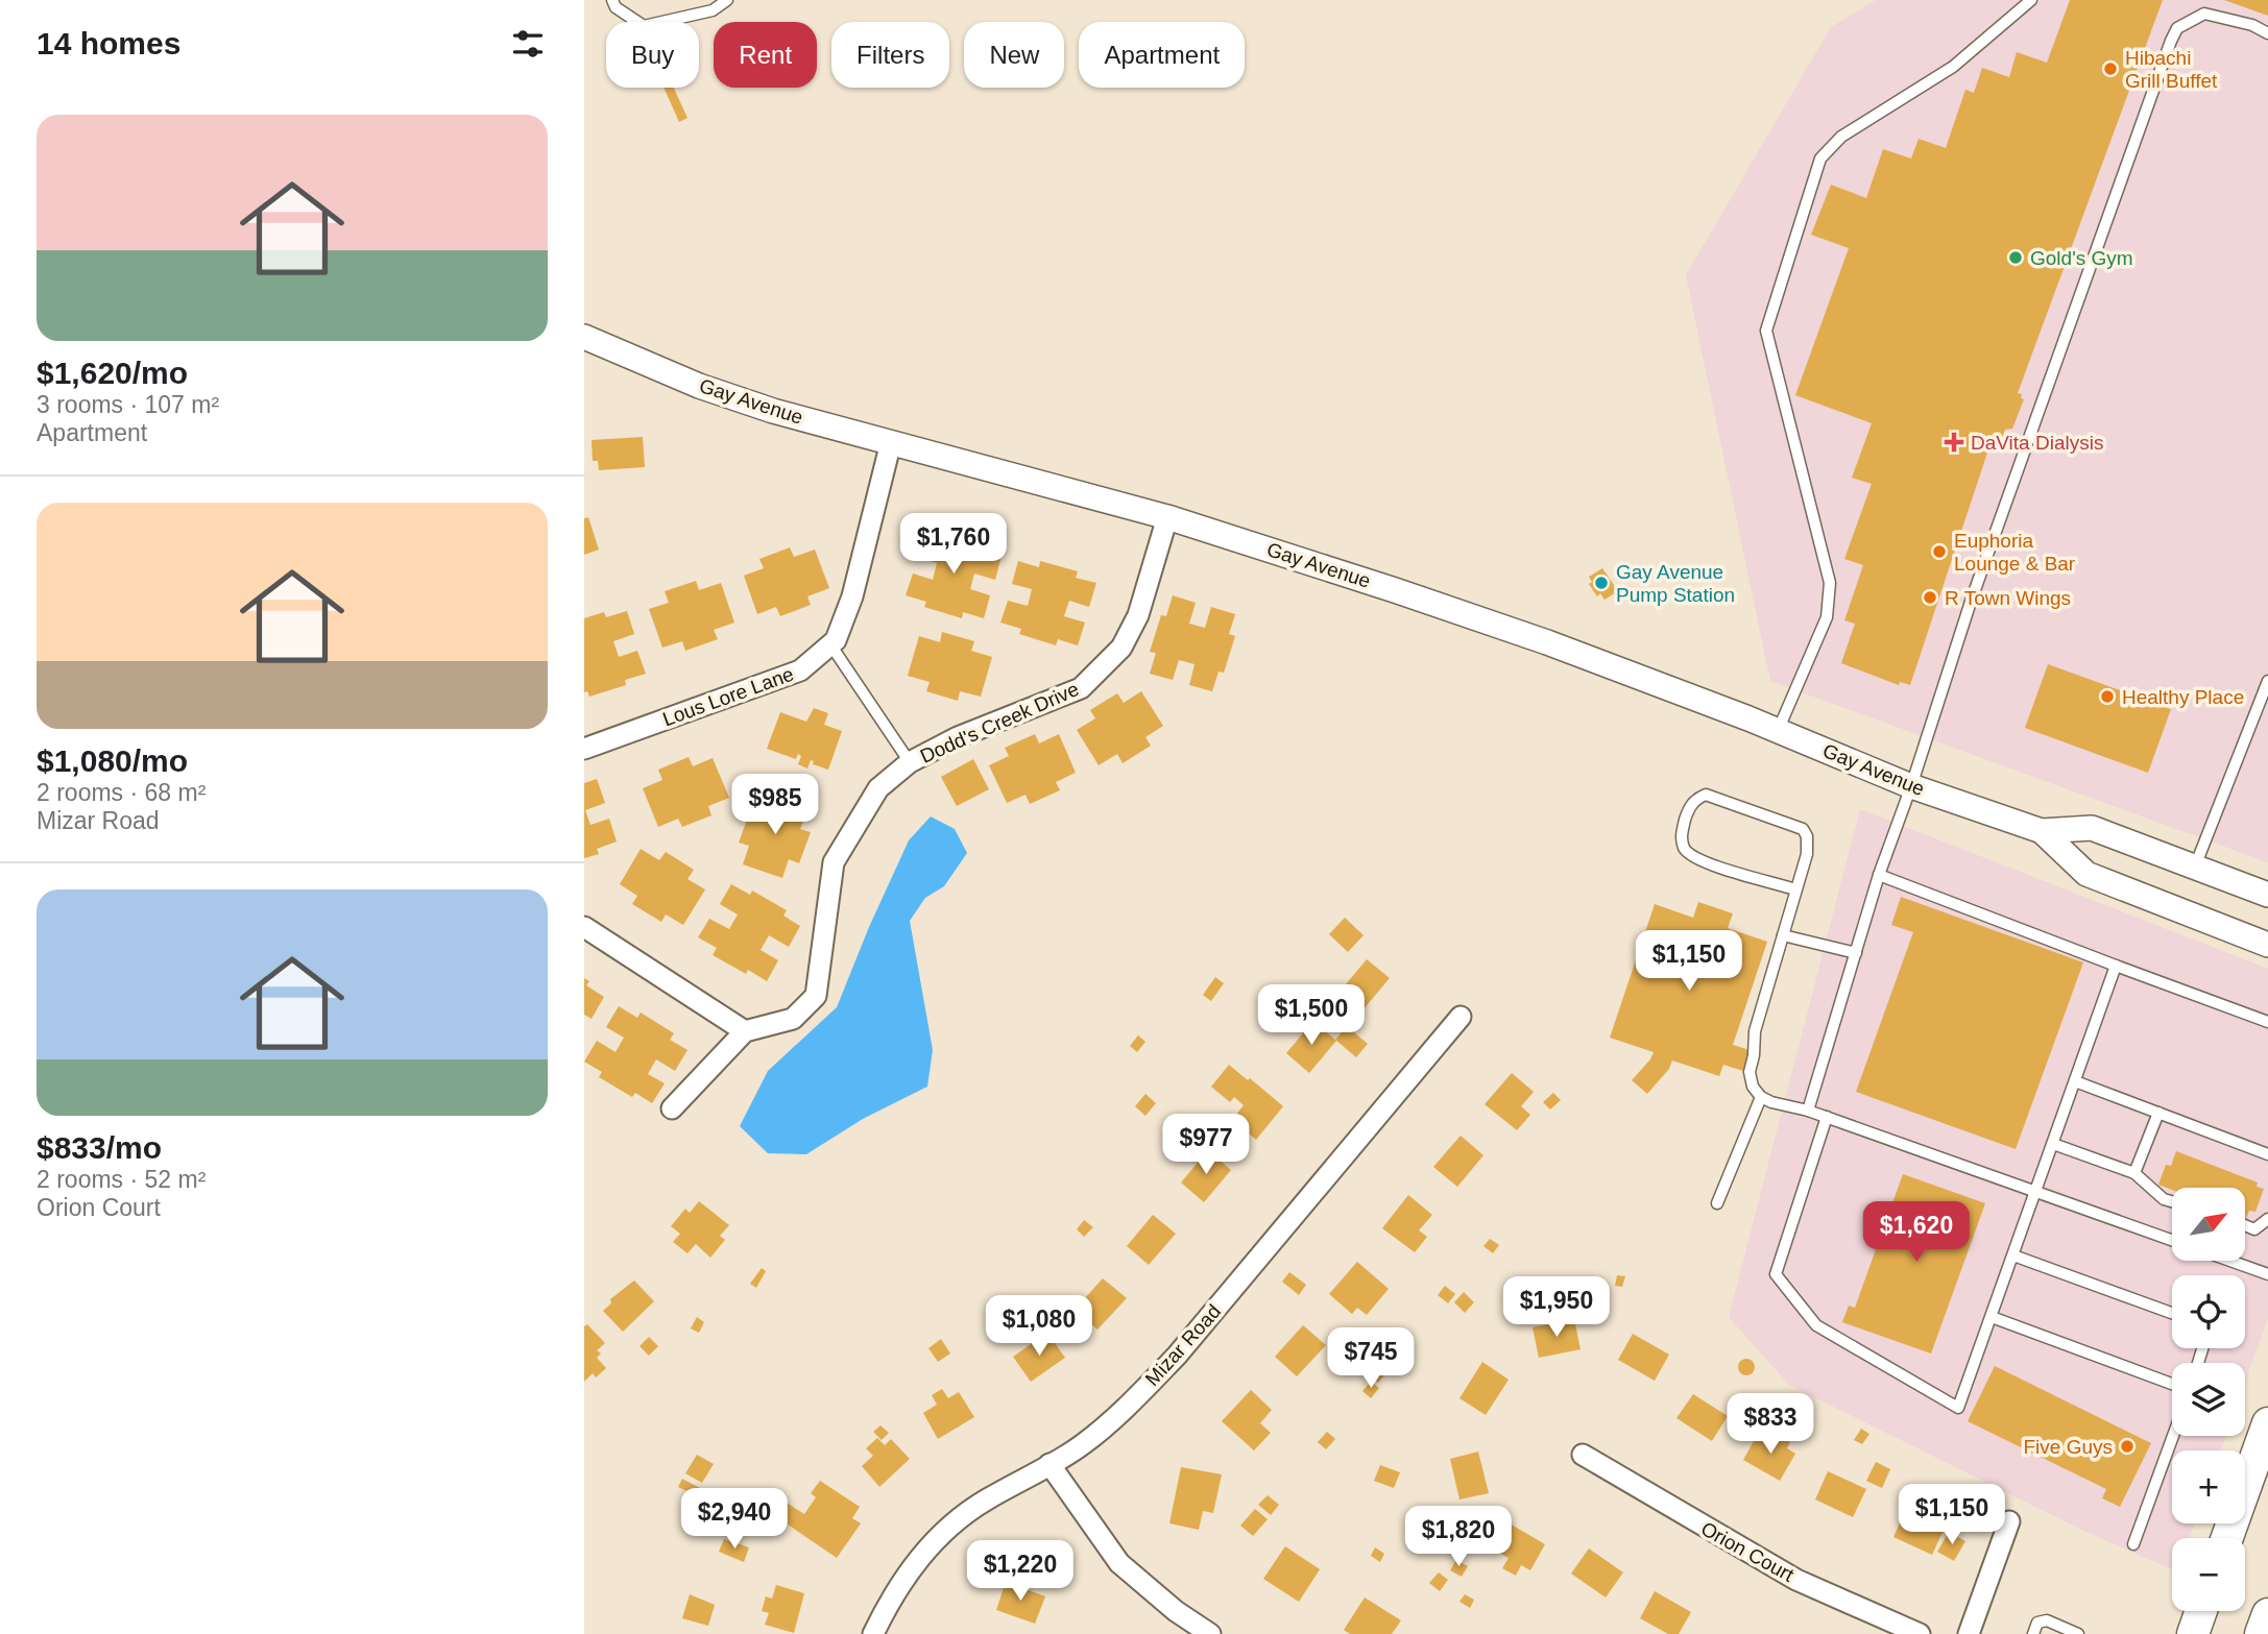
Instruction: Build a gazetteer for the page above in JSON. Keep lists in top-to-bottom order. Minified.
{"streets":{"street":["Gay Avenue","Lous Lore Lane","Dodd's Creek Drive","Mizar Road","Orion Court"]},"crossings":[["Gay Avenue","Lous Lore Lane"],["Gay Avenue","Dodd's Creek Drive"]],"places":{"other":["Hibachi Grill Buffet","Gold's Gym","Euphoria Lounge & Bar","Gay Avenue Pump Station","R Town Wings","Healthy Place","Five Guys"],"health":["DaVita Dialysis"]},"north":"top right","page":{"heading":"14 homes","chip":["Buy","Rent","Filters","New","Apartment"],"list":[{"name":"$1,620/mo","note":"3 rooms · 107 m² · Apartment"},{"name":"$1,080/mo","note":"2 rooms · 68 m² · Mizar Road"},{"name":"$833/mo","note":"2 rooms · 52 m² · Orion Court"}],"price":["$1,760","$985","$1,150","$1,500","$977","$1,620","$1,950","$1,080","$745","$833","$1,150","$2,940","$1,820","$1,220"],"map_buttons":["+","−"]}}
